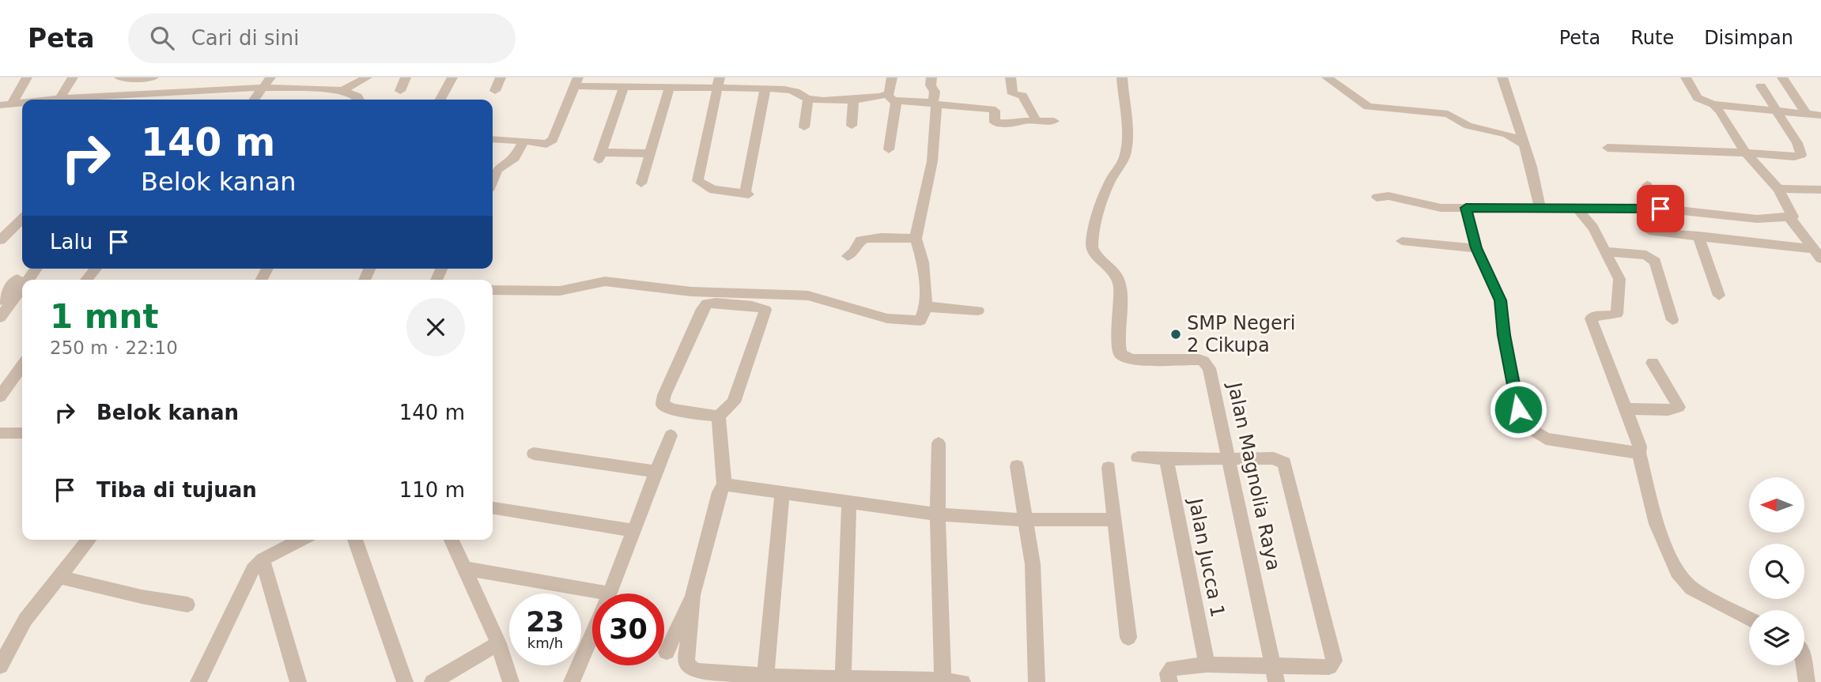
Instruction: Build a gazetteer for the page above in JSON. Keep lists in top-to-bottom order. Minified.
{"streets":{"street":["Jalan Magnolia Raya","Jalan Jucca 1"]},"places":["SMP Negeri 2 Cikupa"],"north":"left","page":{"header":"Peta","search":"Cari di sini","nav":["Peta","Rute","Disimpan"],"turn":["140 m","Belok kanan"],"then":"Lalu","heading":["1 mnt","250 m · 22:10"],"list":[{"name":"Belok kanan","value":"140 m"},{"name":"Tiba di tujuan","value":"110 m"}],"speed":"23 km/h","limit":"30"}}
